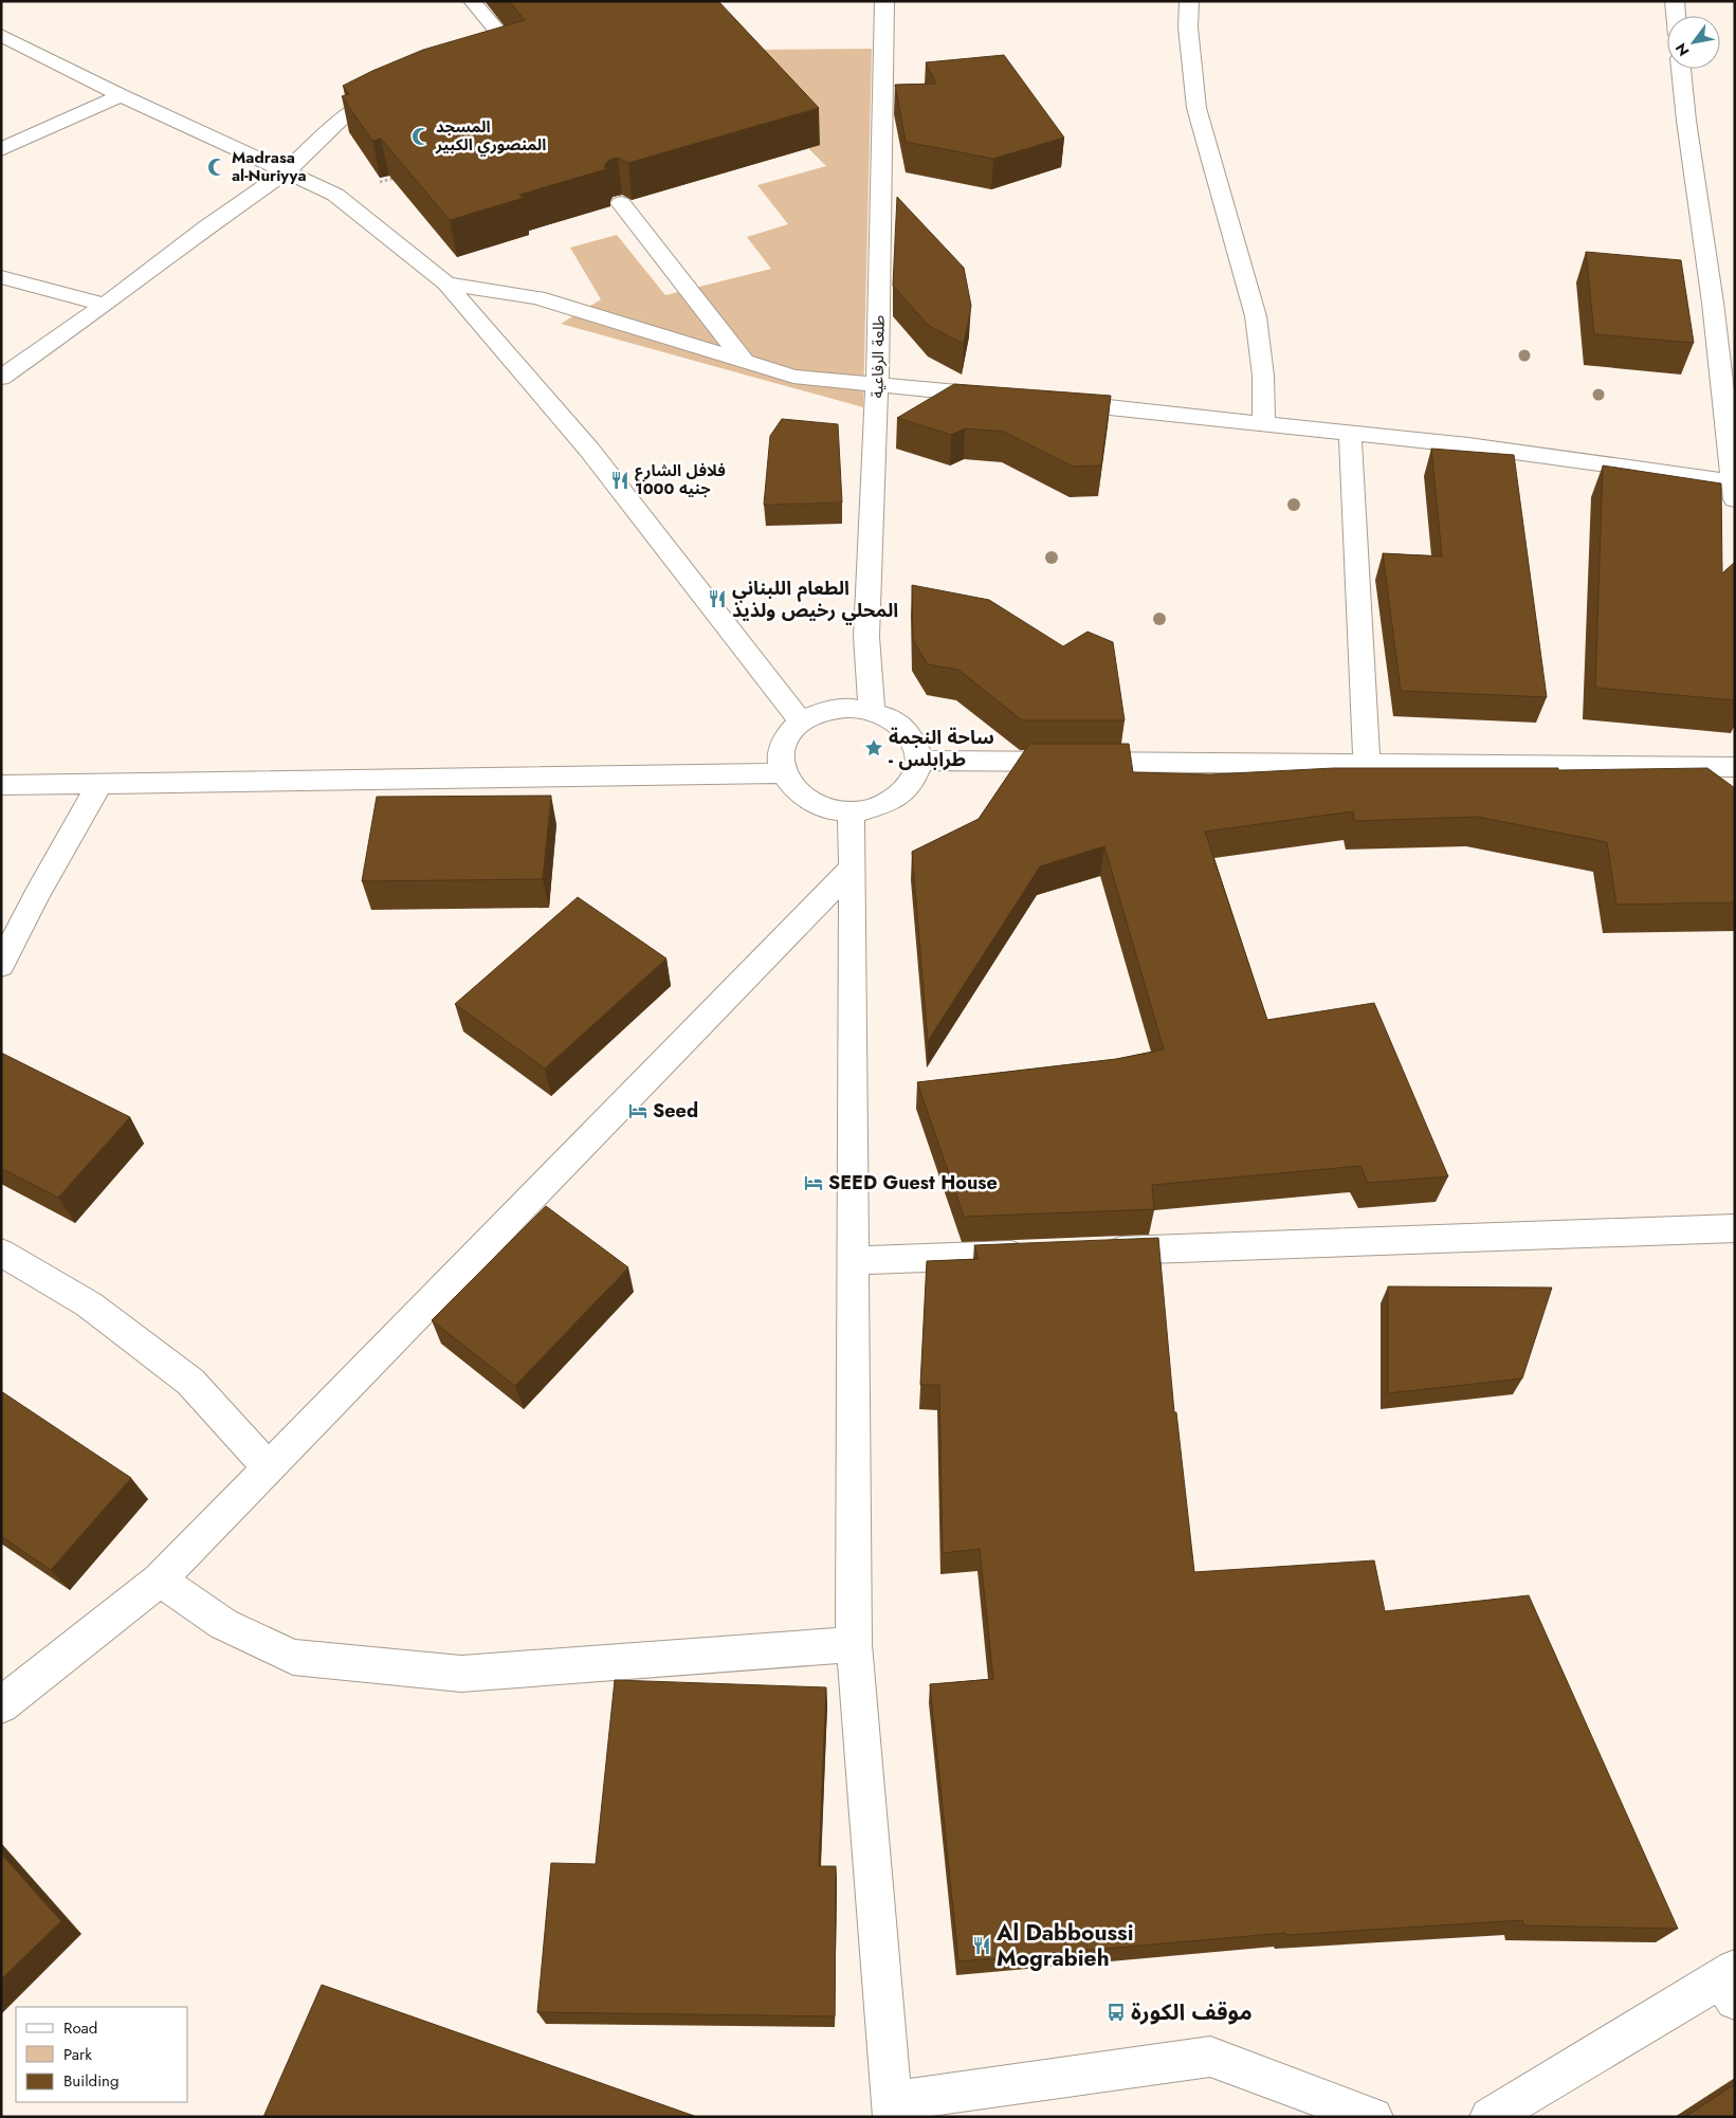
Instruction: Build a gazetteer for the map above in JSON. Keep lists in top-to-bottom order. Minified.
{"streets":{"street":["طلعة الرفاعية"]},"places":{"mosque":["المسجد المنصوري الكبير","Madrasa al-Nuriyya"],"restaurant":["فلافل الشارع 1000 جنيه","الطعام اللبناني المحلي رخيص ولذيذ","Al Dabboussi Mograbieh"],"place":["ساحة النجمة - طرابلس"],"hotel":["Seed","SEED Guest House"],"bus stop":["موقف الكورة"]},"legend":["Road","Park","Building"],"north":"bottom left"}
